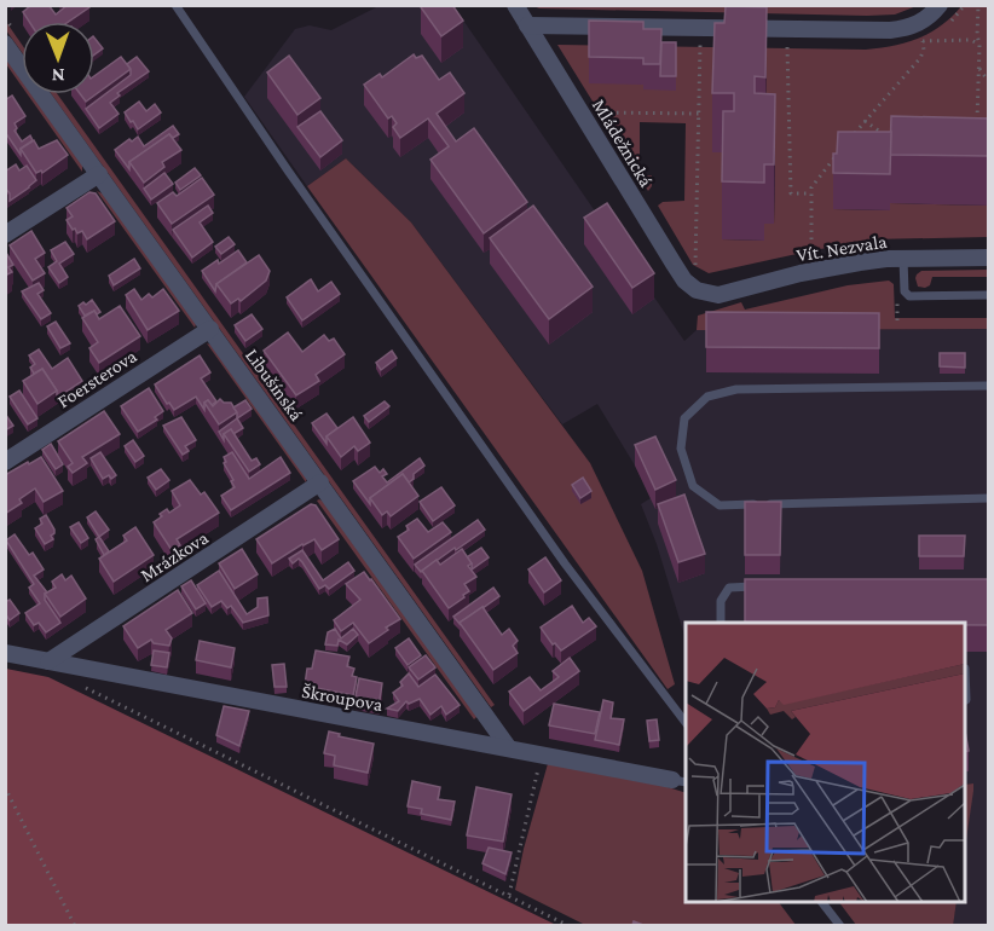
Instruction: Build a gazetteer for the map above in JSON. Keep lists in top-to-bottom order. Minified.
{"streets":{"street":["Mládežnická","Vít. Nezvala","Foersterova","Libušínská","Mrázkova","Škroupova"]},"crossings":[["Mládežnická","Vít. Nezvala"],["Foersterova","Libušínská"],["Libušínská","Mrázkova"],["Libušínská","Škroupova"],["Mrázkova","Škroupova"]],"north":"bottom"}
